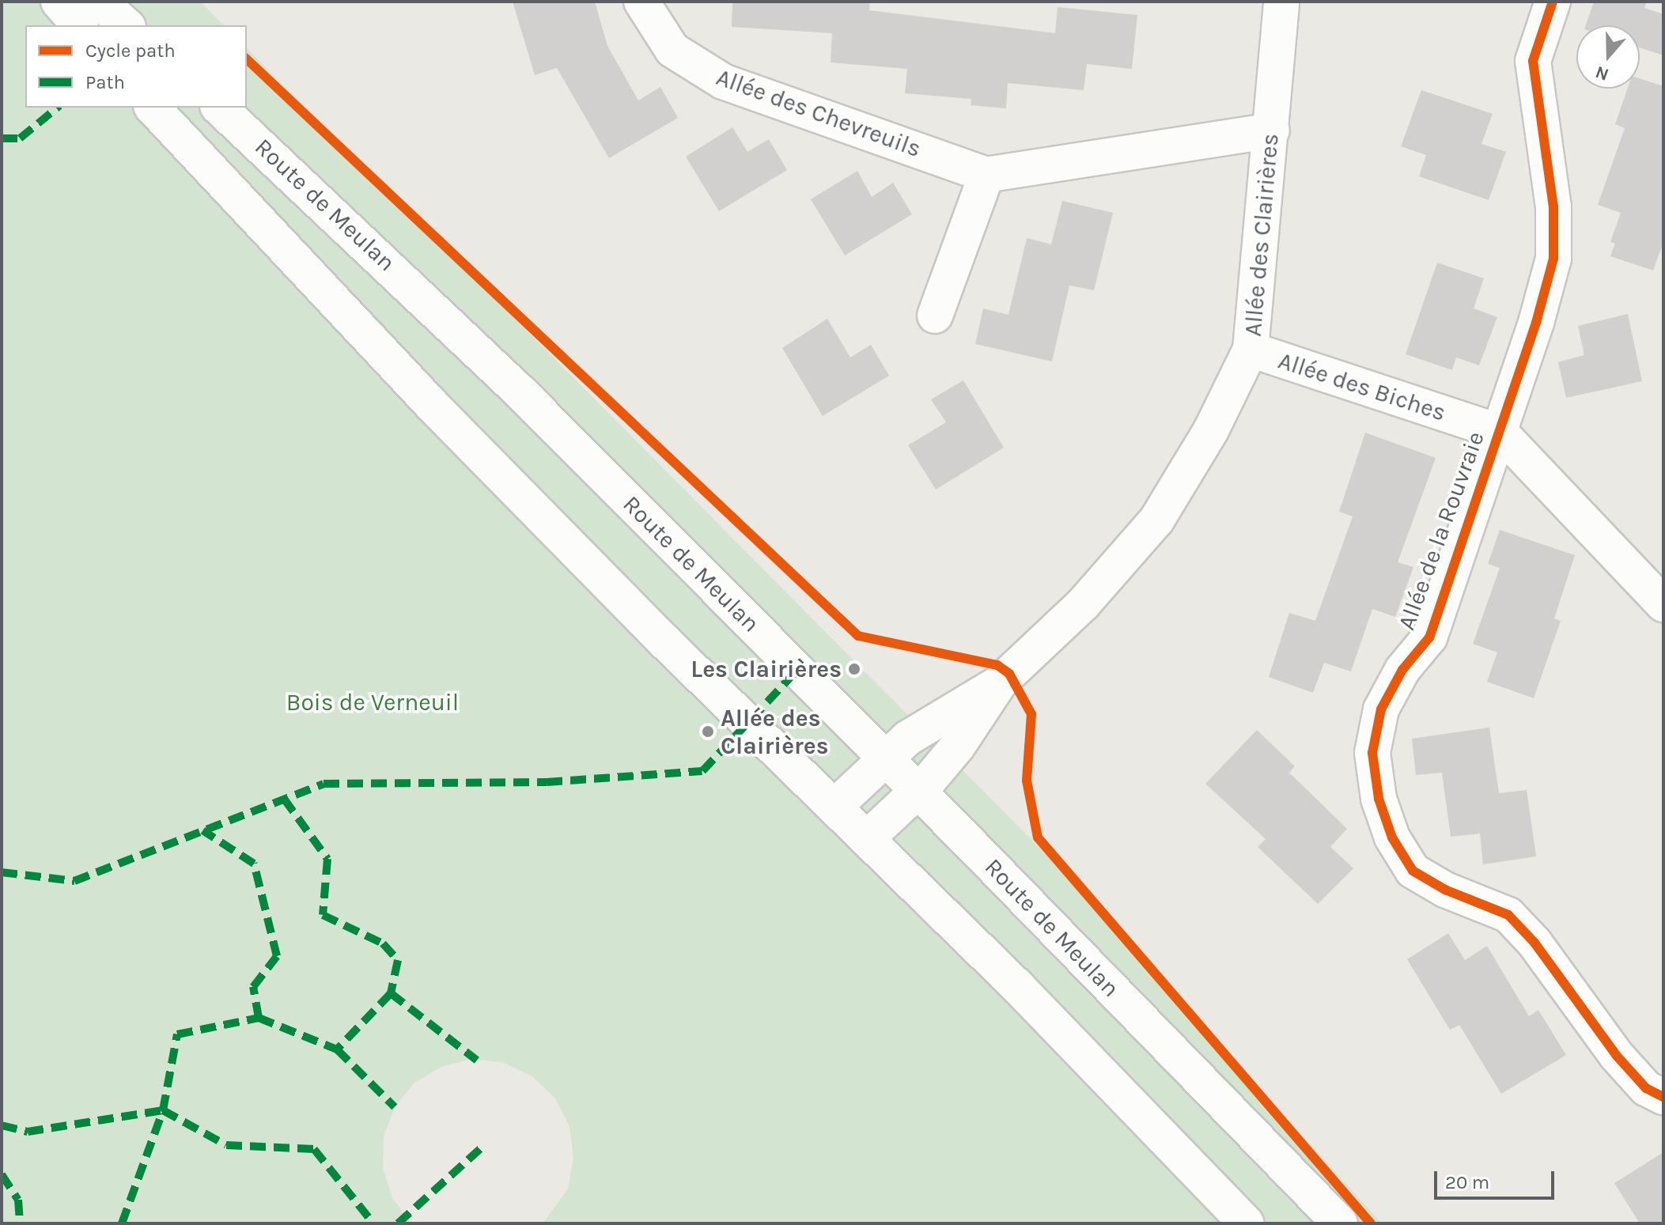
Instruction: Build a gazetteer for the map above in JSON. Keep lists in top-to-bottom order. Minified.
{"streets":{"street":["Allée des Chevreuils","Route de Meulan","Allée des Clairières","Allée des Biches","Allée de la Rouvraie"]},"crossings":[["Allée des Chevreuils","Allée des Clairières"],["Route de Meulan","Allée des Clairières"],["Allée des Clairières","Allée des Biches"],["Allée des Biches","Allée de la Rouvraie"]],"parks":["Bois de Verneuil"],"places":["Les Clairières","Allée des Clairières"],"legend":["Cycle path","Path"],"scale_bar":"20 m","north":"bottom"}
